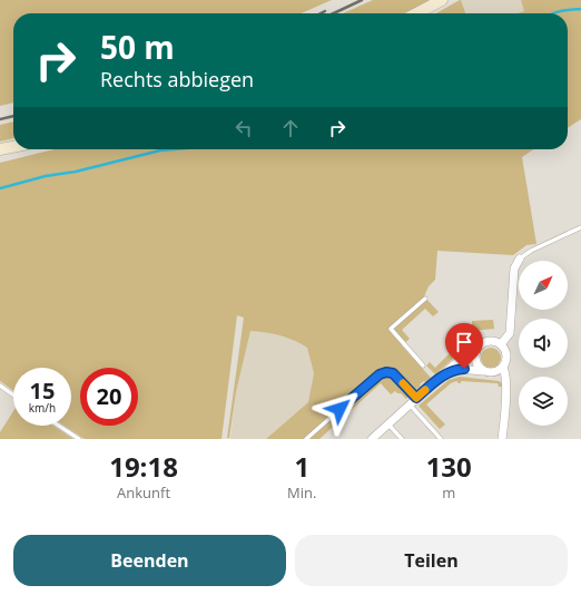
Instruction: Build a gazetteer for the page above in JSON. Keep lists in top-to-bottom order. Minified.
{"north":"top right","page":{"turn":["50 m","Rechts abbiegen"],"speed":"15 km/h","limit":"20","eta":["19:18","Ankunft","1","Min.","130","m"],"buttons":["Beenden","Teilen"]}}
